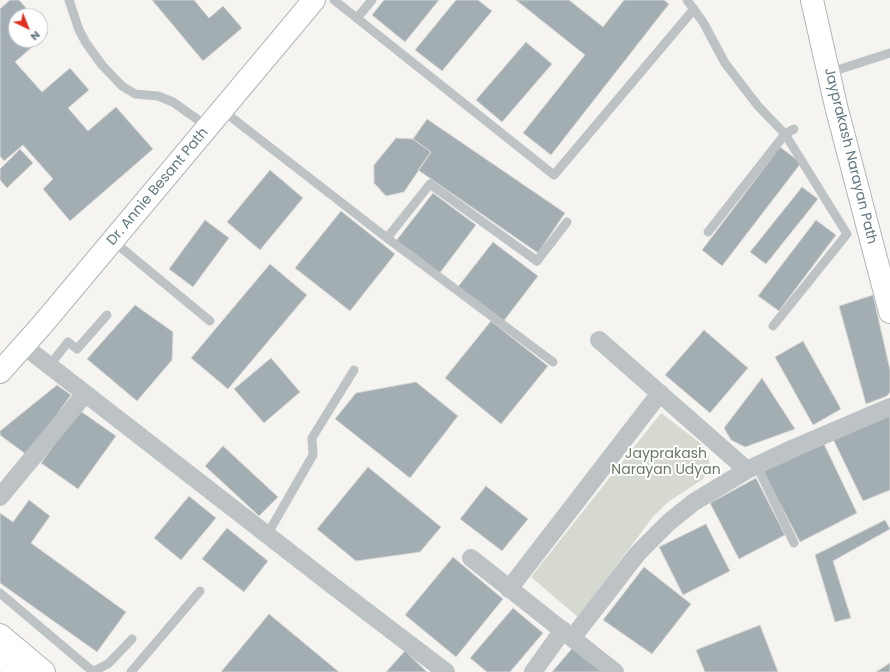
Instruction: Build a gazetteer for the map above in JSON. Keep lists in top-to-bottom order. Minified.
{"streets":{"main road":["Jayprakash Narayan Path","Dr. Annie Besant Path"]},"parks":["Jayprakash Narayan Udyan"],"north":"bottom right"}
